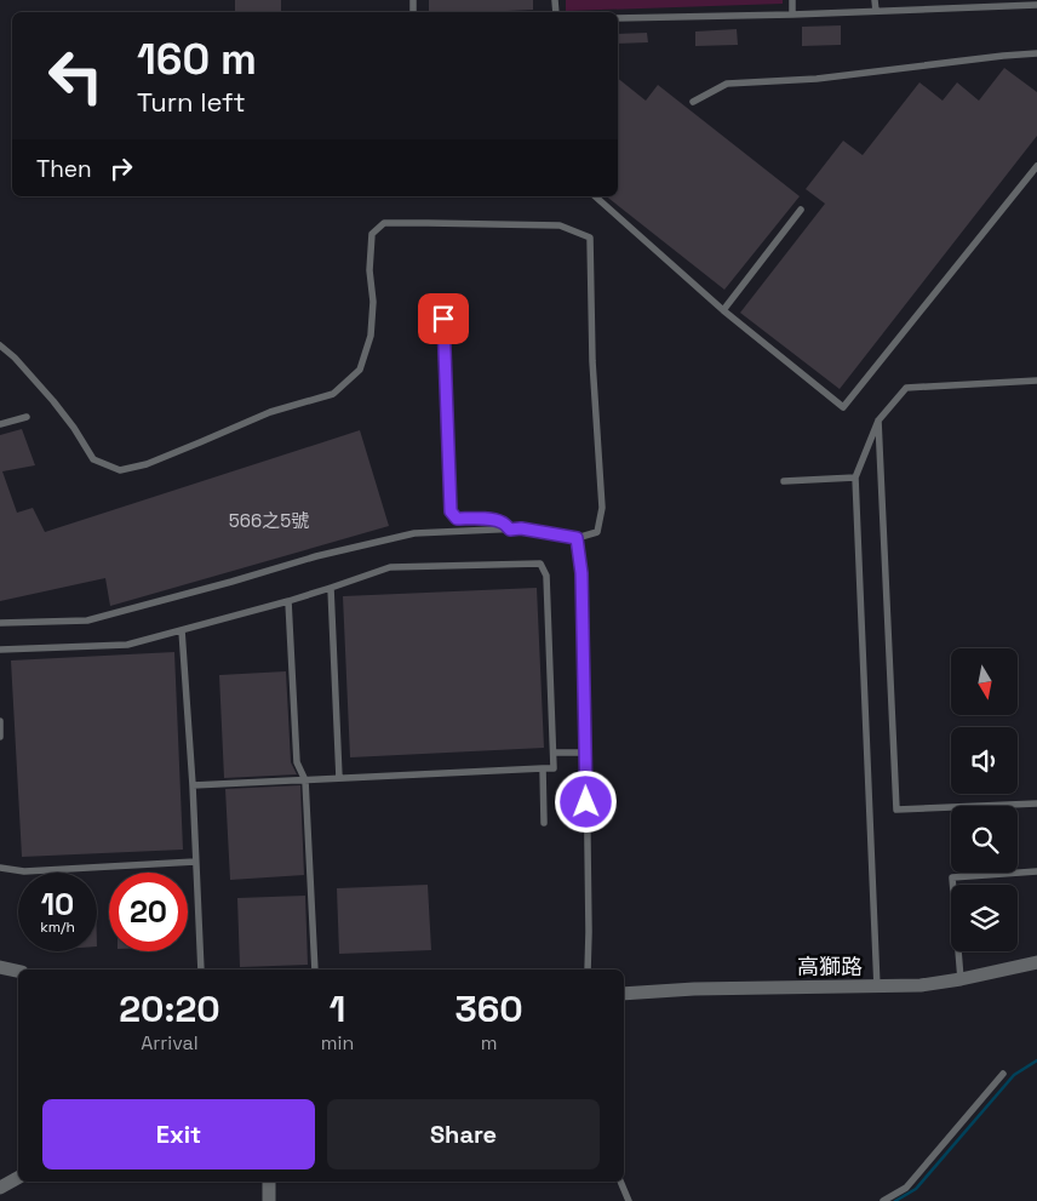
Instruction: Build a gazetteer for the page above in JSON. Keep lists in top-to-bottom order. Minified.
{"streets":{"street":["高獅路"]},"house_numbers":["566之5號"],"north":"bottom","page":{"turn":["160 m","Turn left"],"then":"Then","speed":"10 km/h","limit":"20","eta":["20:20","Arrival","1","min","360","m"],"buttons":["Exit","Share"]}}
